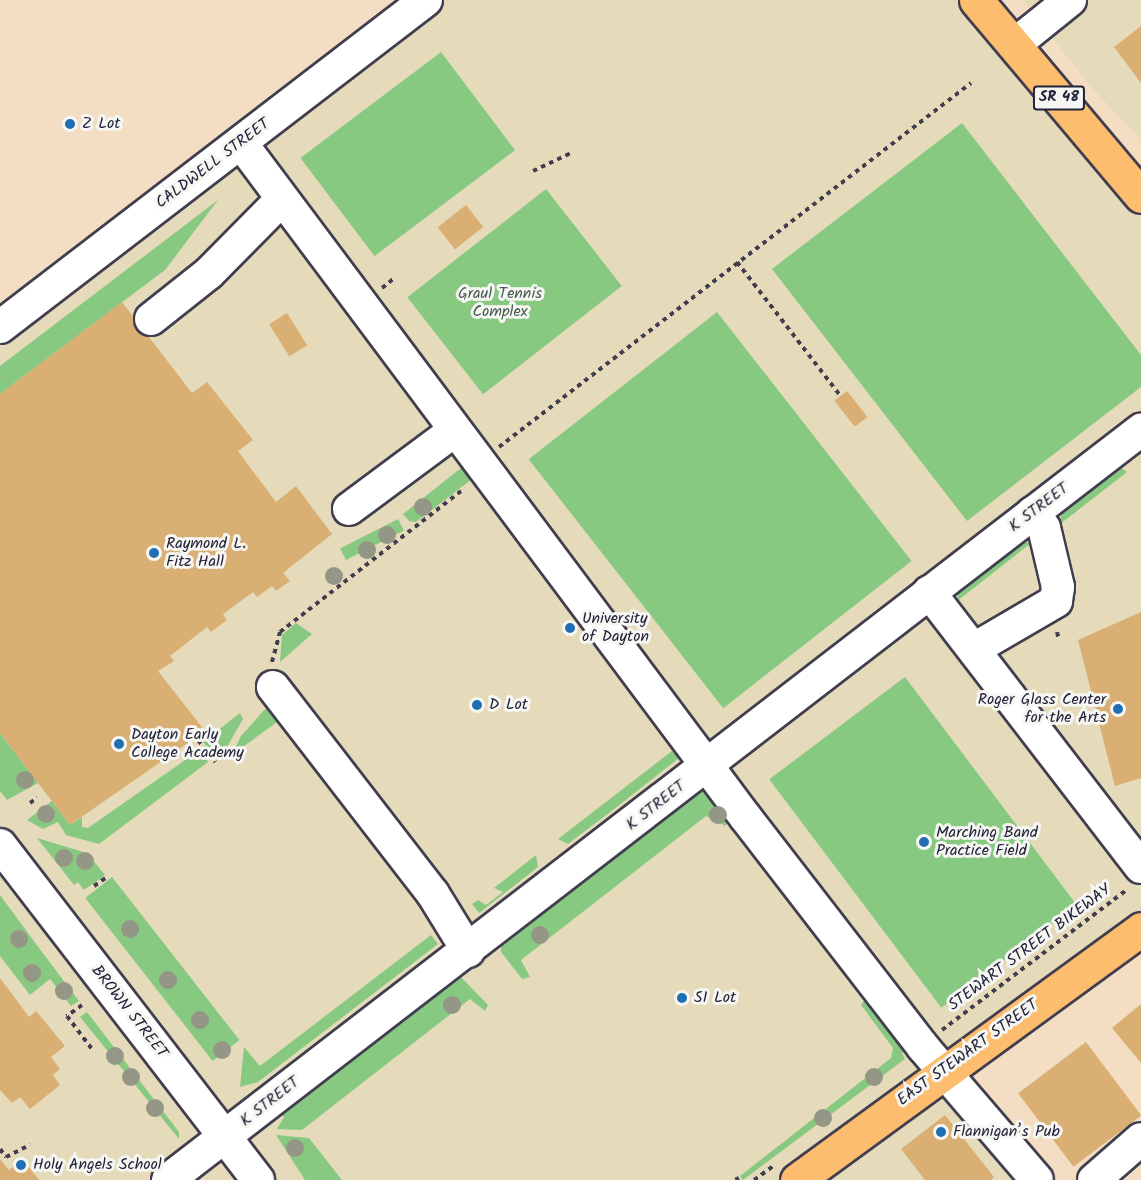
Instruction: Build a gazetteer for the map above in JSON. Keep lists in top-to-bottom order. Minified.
{"streets":{"main road":["SR 48","EAST STEWART STREET"],"street":["CALDWELL STREET","K STREET","BROWN STREET"],"path":["STEWART STREET BIKEWAY"]},"crossings":[["K STREET","BROWN STREET"]],"parks":["Graul Tennis Complex"],"places":["Z Lot","Raymond L. Fitz Hall","University of Dayton","D Lot","Roger Glass Center for the Arts","Dayton Early College Academy","Marching Band Practice Field","S1 Lot","Flannigan’s Pub","Holy Angels School"]}
